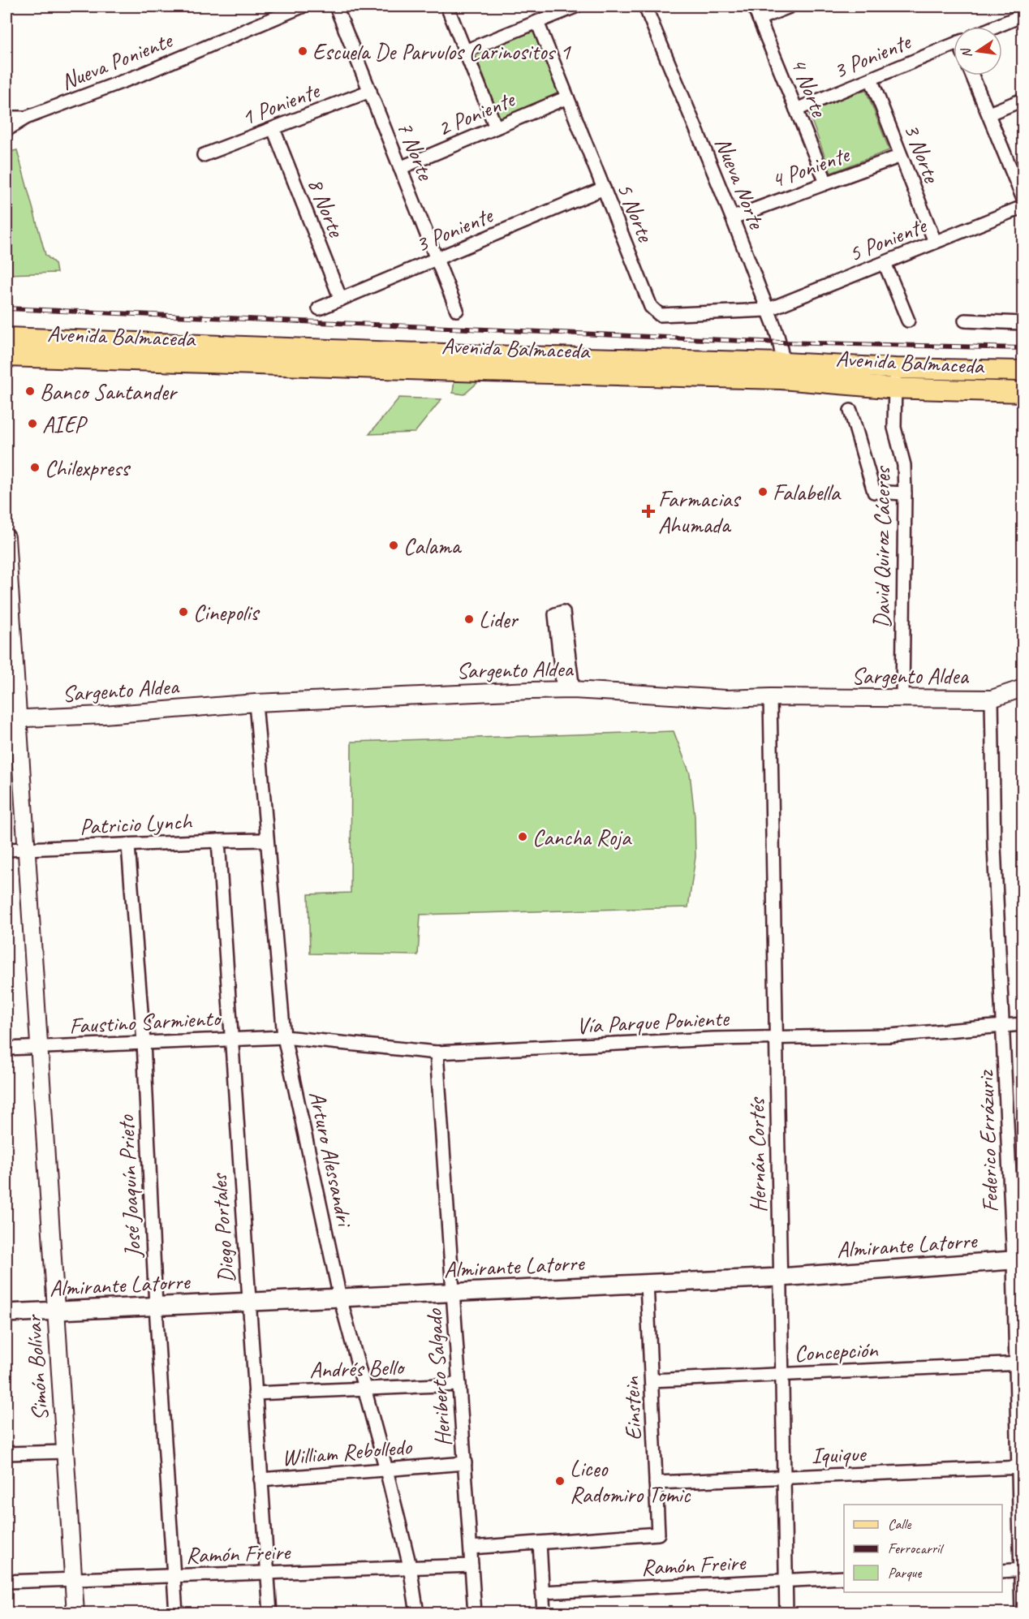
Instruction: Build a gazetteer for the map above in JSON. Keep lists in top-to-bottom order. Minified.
{"streets":{"main road":["Avenida Balmaceda","Almirante Latorre"],"street":["3 Poniente","Nueva Poniente","4 Norte","1 Poniente","2 Poniente","7 Norte","3 Norte","4 Poniente","Nueva Norte","8 Norte","5 Norte","5 Poniente","David Quiroz Cáceres","Sargento Aldea","Patricio Lynch","Faustino Sarmiento","Vía Parque Poniente","Federico Errázuriz","Hernán Cortés","Arturo Alessandri","José Joaquín Prieto","Diego Portales","Concepción","Simón Bolívar","Andrés Bello","Heriberto Salgado","Einstein","William Rebolledo","Iquique","Ramón Freire"]},"crossings":[["3 Poniente","4 Norte"],["3 Poniente","7 Norte"],["3 Poniente","3 Norte"],["3 Poniente","8 Norte"],["3 Poniente","5 Norte"],["4 Norte","4 Poniente"],["1 Poniente","7 Norte"],["1 Poniente","8 Norte"],["2 Poniente","7 Norte"],["2 Poniente","5 Norte"],["3 Norte","4 Poniente"],["3 Norte","5 Poniente"],["4 Poniente","Nueva Norte"],["Nueva Norte","5 Norte"],["Nueva Norte","5 Poniente"],["Nueva Norte","Avenida Balmaceda"],["5 Norte","5 Poniente"],["Avenida Balmaceda","David Quiroz Cáceres"],["David Quiroz Cáceres","Sargento Aldea"],["Sargento Aldea","Federico Errázuriz"],["Sargento Aldea","Hernán Cortés"],["Sargento Aldea","Arturo Alessandri"],["Sargento Aldea","Simón Bolívar"],["Patricio Lynch","Arturo Alessandri"],["Patricio Lynch","José Joaquín Prieto"],["Patricio Lynch","Diego Portales"],["Patricio Lynch","Simón Bolívar"],["Faustino Sarmiento","Vía Parque Poniente"],["Faustino Sarmiento","Arturo Alessandri"],["Faustino Sarmiento","José Joaquín Prieto"],["Faustino Sarmiento","Diego Portales"],["Faustino Sarmiento","Simón Bolívar"],["Vía Parque Poniente","Federico Errázuriz"],["Vía Parque Poniente","Hernán Cortés"],["Vía Parque Poniente","Arturo Alessandri"],["Vía Parque Poniente","Heriberto Salgado"],["Federico Errázuriz","Almirante Latorre"],["Federico Errázuriz","Concepción"],["Federico Errázuriz","Iquique"],["Hernán Cortés","Almirante Latorre"],["Hernán Cortés","Concepción"],["Hernán Cortés","Iquique"],["Hernán Cortés","Ramón Freire"],["Arturo Alessandri","Almirante Latorre"],["Arturo Alessandri","Andrés Bello"],["Arturo Alessandri","William Rebolledo"],["Arturo Alessandri","Ramón Freire"],["José Joaquín Prieto","Almirante Latorre"],["José Joaquín Prieto","Ramón Freire"],["Diego Portales","Almirante Latorre"],["Diego Portales","Andrés Bello"],["Diego Portales","William Rebolledo"],["Diego Portales","Ramón Freire"],["Almirante Latorre","Simón Bolívar"],["Almirante Latorre","Heriberto Salgado"],["Almirante Latorre","Einstein"],["Concepción","Einstein"],["Simón Bolívar","Ramón Freire"],["Andrés Bello","Heriberto Salgado"],["Heriberto Salgado","William Rebolledo"],["Heriberto Salgado","Ramón Freire"],["Einstein","Iquique"],["Einstein","Ramón Freire"]],"places":{"other":["Escuela De Parvulos Carinositos 1","Banco Santander","AIEP","Chilexpress","Falabella","Calama","Cinepolis","Lider","Cancha Roja","Liceo Radomiro Tomic"],"health":["Farmacias Ahumada"]},"legend":["Calle","Ferrocarril","Parque"],"north":"left"}
